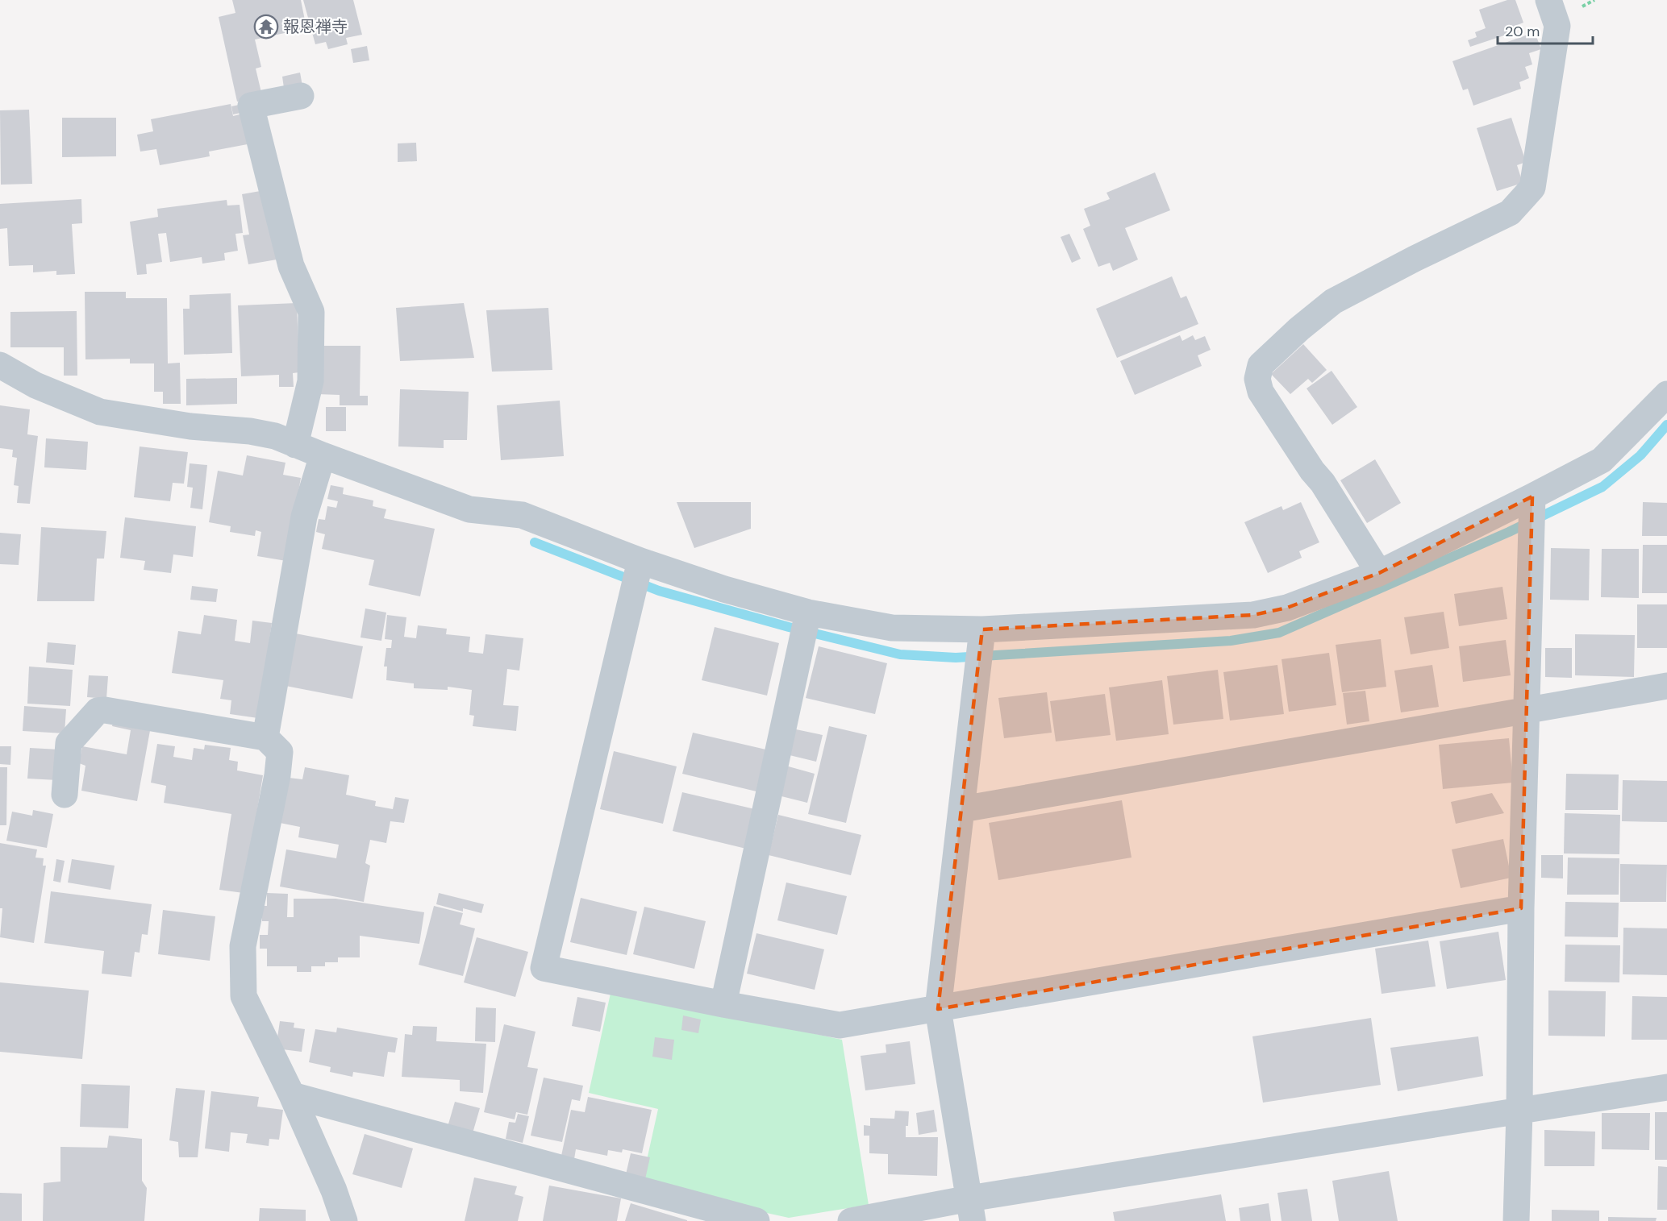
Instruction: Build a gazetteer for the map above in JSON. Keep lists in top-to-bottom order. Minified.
{"places":{"temple":["報恩禅寺"]},"scale_bar":"20 m"}
